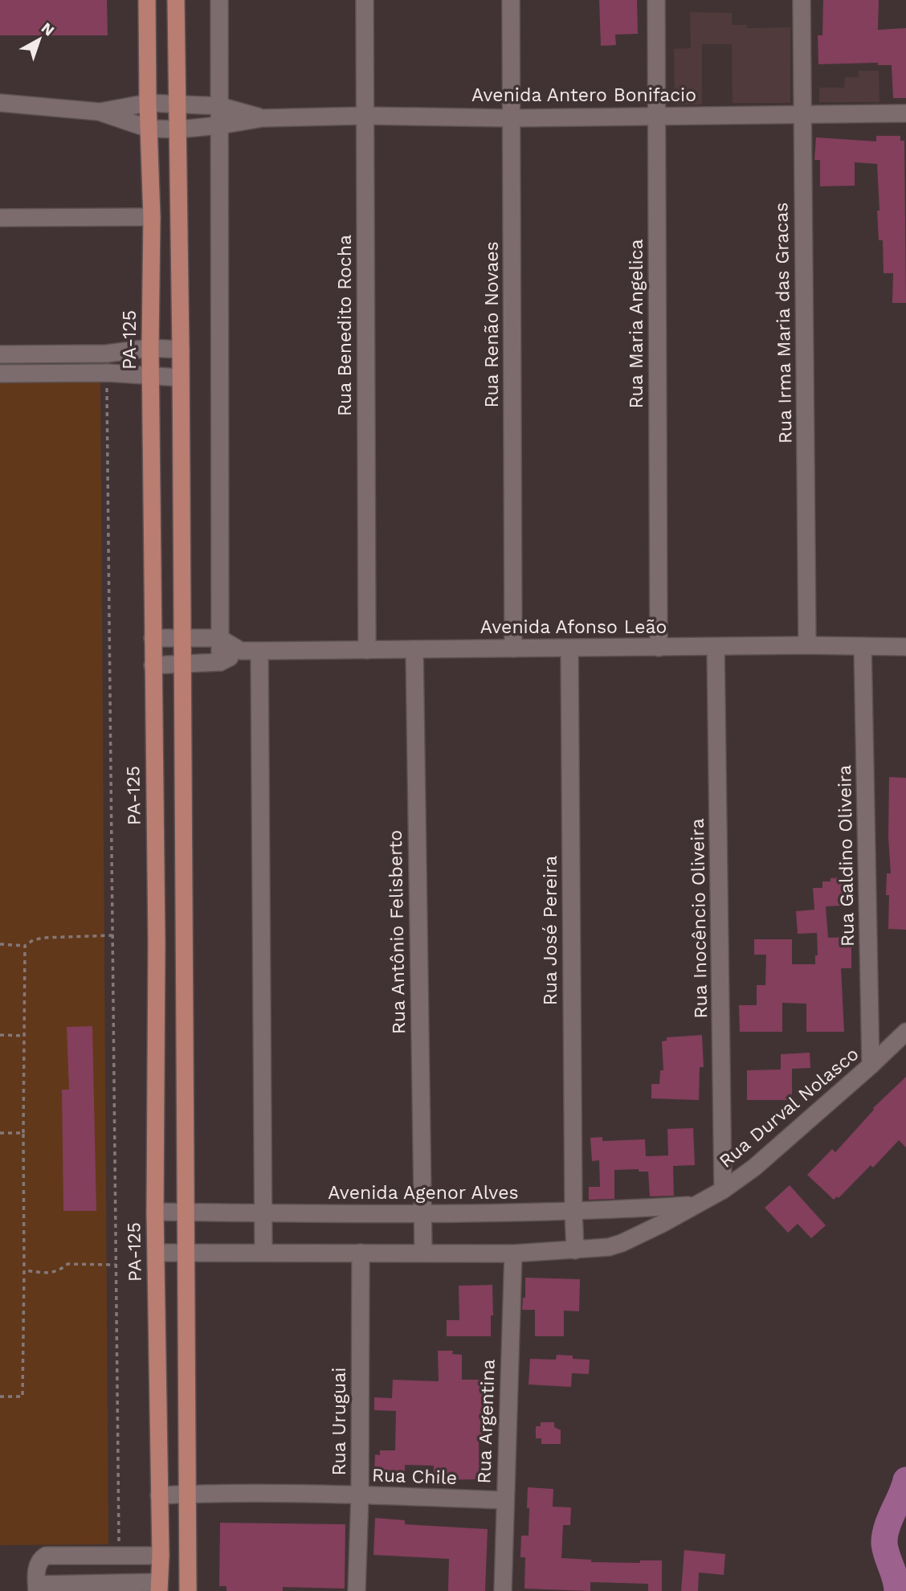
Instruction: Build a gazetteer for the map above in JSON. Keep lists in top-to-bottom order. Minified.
{"streets":{"main road":["PA-125"],"street":["Avenida Antero Bonifacio","Rua Irma Maria das Gracas","Rua Maria Angelica","Rua Renão Novaes","Rua Benedito Rocha","Avenida Afonso Leão","Rua Galdino Oliveira","Rua Inocêncio Oliveira","Rua José Pereira","Rua Antônio Felisberto","Rua Durval Nolasco","Avenida Agenor Alves","Rua Uruguai","Rua Argentina","Rua Chile"]},"crossings":[["Avenida Antero Bonifacio","Rua Irma Maria das Gracas"],["Avenida Antero Bonifacio","Rua Maria Angelica"],["Avenida Antero Bonifacio","Rua Renão Novaes"],["Avenida Antero Bonifacio","Rua Benedito Rocha"],["Avenida Antero Bonifacio","PA-125"],["Rua Irma Maria das Gracas","Avenida Afonso Leão"],["Rua Maria Angelica","Avenida Afonso Leão"],["Rua Renão Novaes","Avenida Afonso Leão"],["Rua Benedito Rocha","Avenida Afonso Leão"],["PA-125","Avenida Afonso Leão"],["PA-125","Rua Durval Nolasco"],["PA-125","Avenida Agenor Alves"],["PA-125","Rua Chile"],["Avenida Afonso Leão","Rua Galdino Oliveira"],["Avenida Afonso Leão","Rua Inocêncio Oliveira"],["Avenida Afonso Leão","Rua José Pereira"],["Avenida Afonso Leão","Rua Antônio Felisberto"],["Rua Galdino Oliveira","Rua Durval Nolasco"],["Rua Inocêncio Oliveira","Rua Durval Nolasco"],["Rua José Pereira","Rua Durval Nolasco"],["Rua José Pereira","Avenida Agenor Alves"],["Rua Antônio Felisberto","Rua Durval Nolasco"],["Rua Antônio Felisberto","Avenida Agenor Alves"],["Rua Durval Nolasco","Avenida Agenor Alves"],["Rua Durval Nolasco","Rua Uruguai"],["Rua Durval Nolasco","Rua Argentina"],["Rua Uruguai","Rua Chile"],["Rua Argentina","Rua Chile"]],"north":"top right"}
